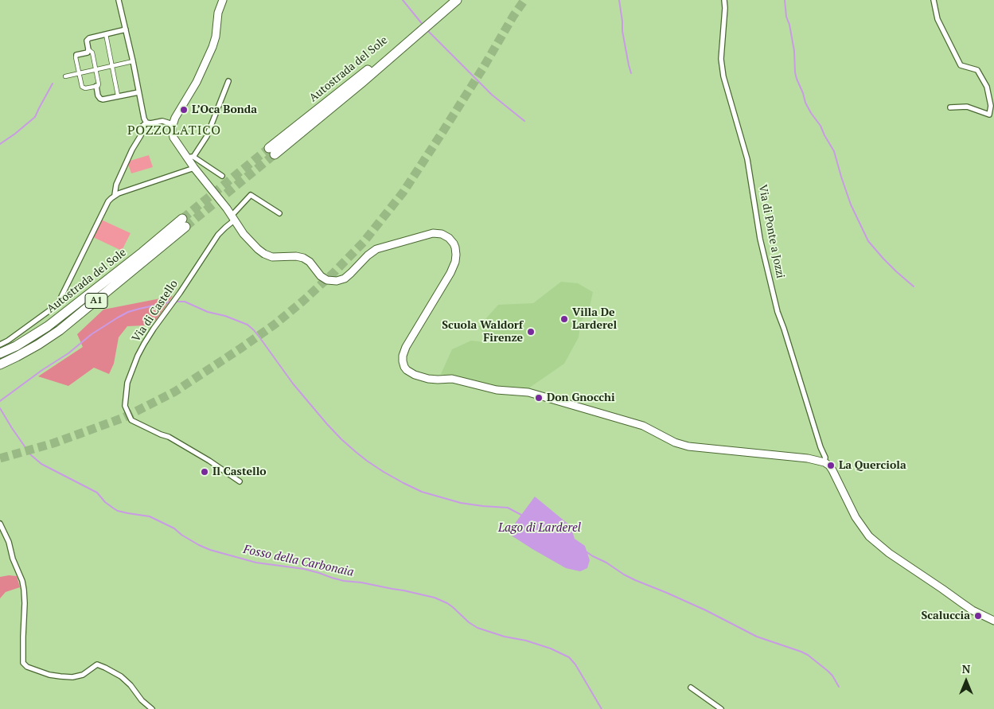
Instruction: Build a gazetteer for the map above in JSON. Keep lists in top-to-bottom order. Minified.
{"streets":{"highway":["Autostrada del Sole","A1"],"street":["Via di Ponte a Jozzi","Via di Castello"]},"districts":["POZZOLATICO"],"water":["Lago di Larderel","Fosso della Carbonaia"],"places":["L’Oca Bonda","Villa De Larderel","Scuola Waldorf Firenze","Don Gnocchi","La Querciola","Il Castello","Scaluccia"],"north":"top"}
